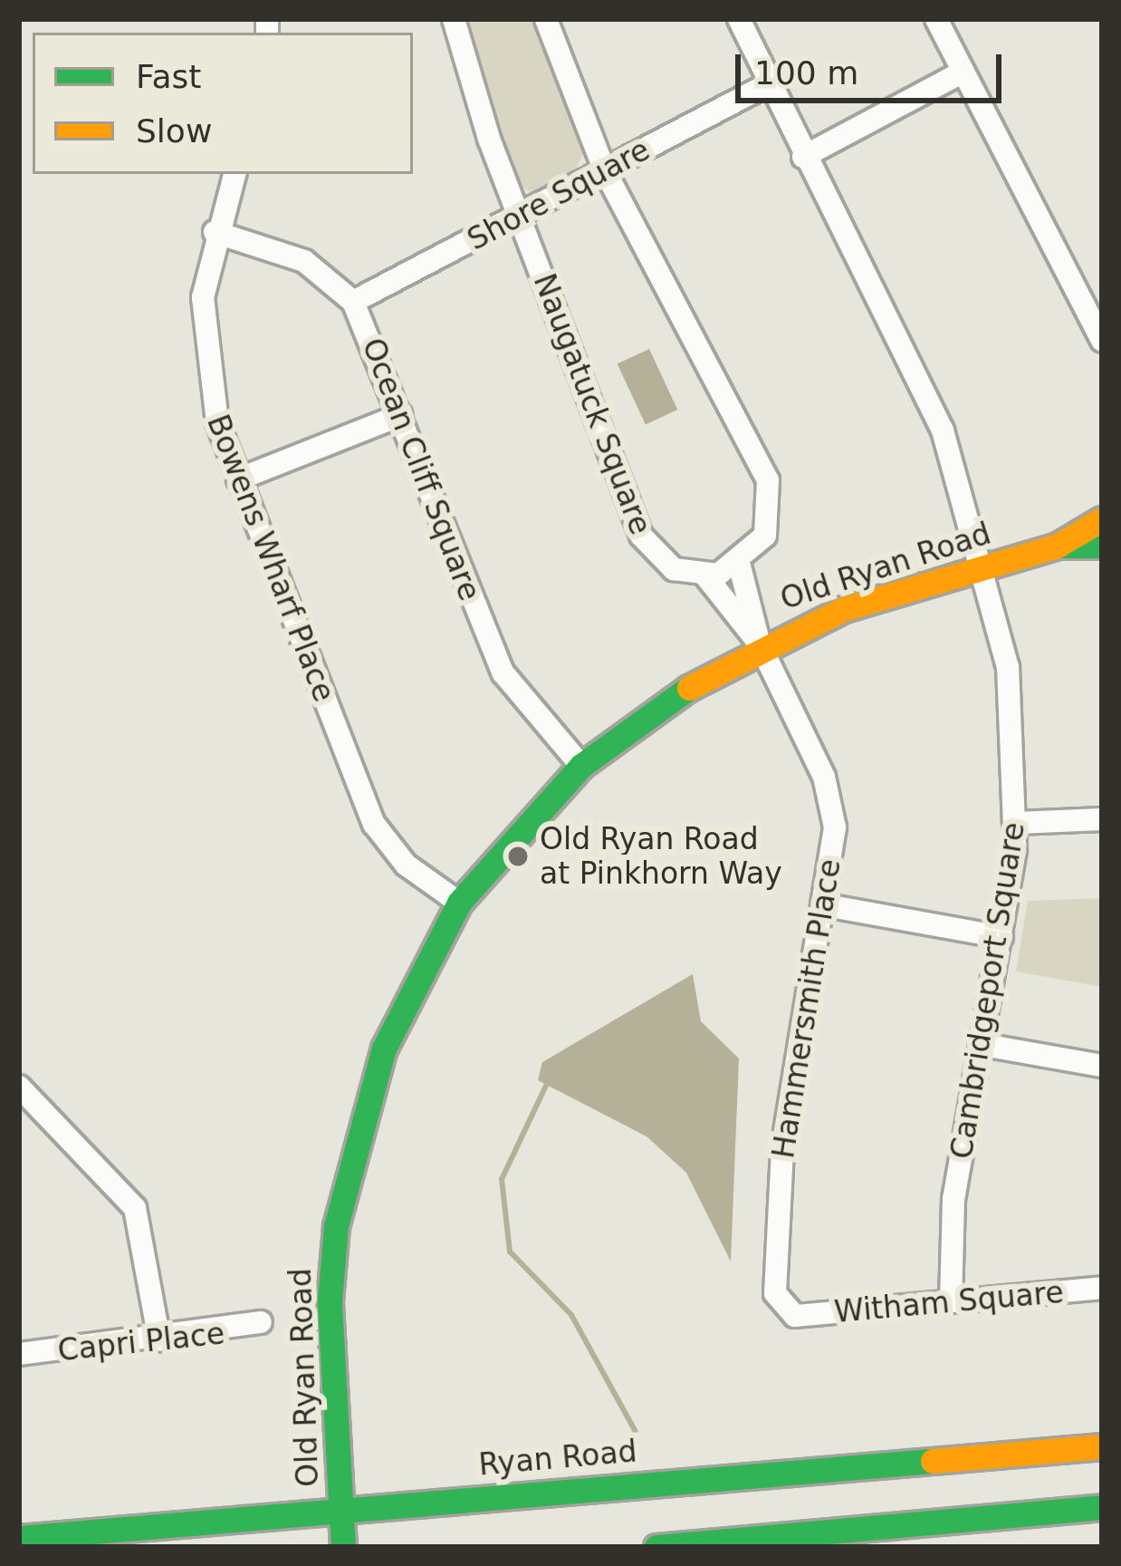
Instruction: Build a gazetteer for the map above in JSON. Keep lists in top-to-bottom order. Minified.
{"streets":{"main road":["Old Ryan Road","Ryan Road"],"street":["Shore Square","Naugatuck Square","Ocean Cliff Square","Bowens Wharf Place","Cambridgeport Square","Hammersmith Place","Witham Square","Capri Place"]},"crossings":[["Shore Square","Naugatuck Square"],["Shore Square","Ocean Cliff Square"],["Shore Square","Cambridgeport Square"],["Naugatuck Square","Hammersmith Place"],["Ocean Cliff Square","Bowens Wharf Place"],["Ocean Cliff Square","Old Ryan Road"],["Bowens Wharf Place","Old Ryan Road"],["Old Ryan Road","Cambridgeport Square"],["Old Ryan Road","Hammersmith Place"],["Old Ryan Road","Ryan Road"],["Cambridgeport Square","Witham Square"],["Hammersmith Place","Witham Square"]],"places":["Old Ryan Road at Pinkhorn Way"],"legend":["Fast","Slow"],"scale_bar":"100 m"}
